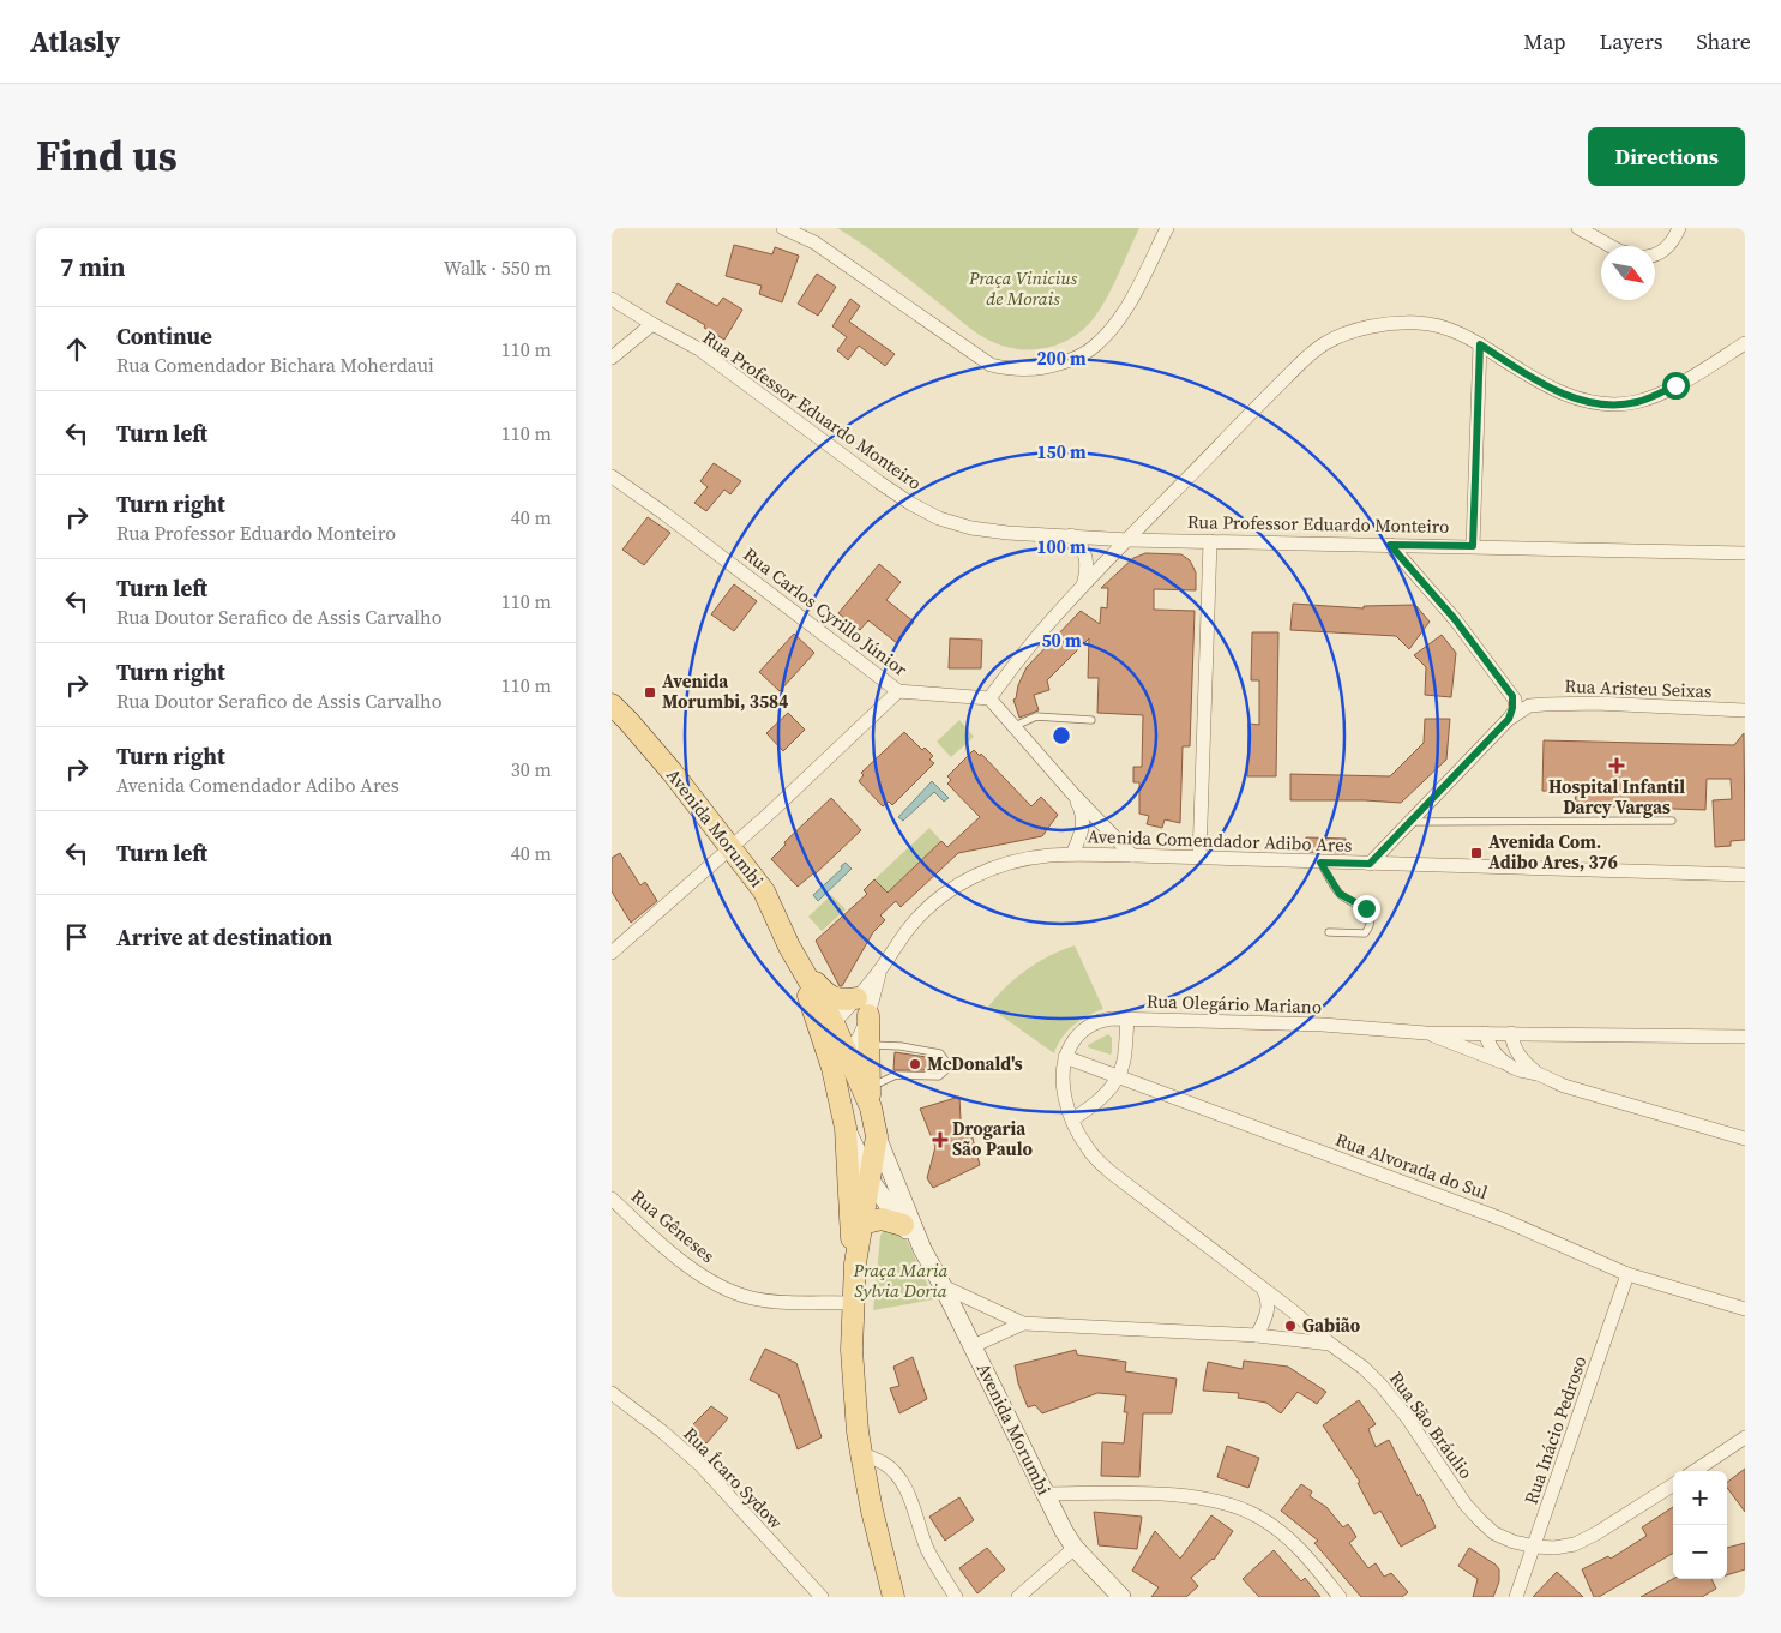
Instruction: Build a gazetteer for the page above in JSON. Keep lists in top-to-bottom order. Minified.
{"streets":{"main road":["Avenida Morumbi"],"street":["Rua Professor Eduardo Monteiro","Rua Carlos Cyrillo Júnior","Rua Aristeu Seixas","Avenida Comendador Adibo Ares","Rua Olegário Mariano","Rua Alvorada do Sul","Rua Gêneses","Rua São Bráulio","Rua Inácio Pedroso","Rua Ícaro Sydow"]},"crossings":[["Avenida Morumbi","Avenida Comendador Adibo Ares"],["Avenida Morumbi","Rua São Bráulio"],["Rua Olegário Mariano","Rua Alvorada do Sul"],["Rua Alvorada do Sul","Rua Inácio Pedroso"],["Rua São Bráulio","Rua Inácio Pedroso"]],"parks":["Praça Vinicius de Morais","Praça Maria Sylvia Doria"],"places":{"transit":["Avenida Morumbi, 3584","Avenida Com. Adibo Ares, 376"],"health":["Hospital Infantil Darcy Vargas","Drogaria São Paulo"],"other":["McDonald's","Gabião"]},"north":"bottom right","page":{"header":"Atlasly","nav":["Map","Layers","Share"],"title":"Find us","buttons":"Directions","heading":["7 min","Walk · 550 m"],"list":[["Continue","Rua Comendador Bichara Moherdaui","110 m"],["Turn left","110 m"],["Turn right","Rua Professor Eduardo Monteiro","40 m"],["Turn left","Rua Doutor Serafico de Assis Carvalho","110 m"],["Turn right","Rua Doutor Serafico de Assis Carvalho","110 m"],["Turn right","Avenida Comendador Adibo Ares","30 m"],["Turn left","40 m"],"Arrive at destination"],"map_buttons":["+","−"]},"rings":["200 m","150 m","100 m","50 m"]}
